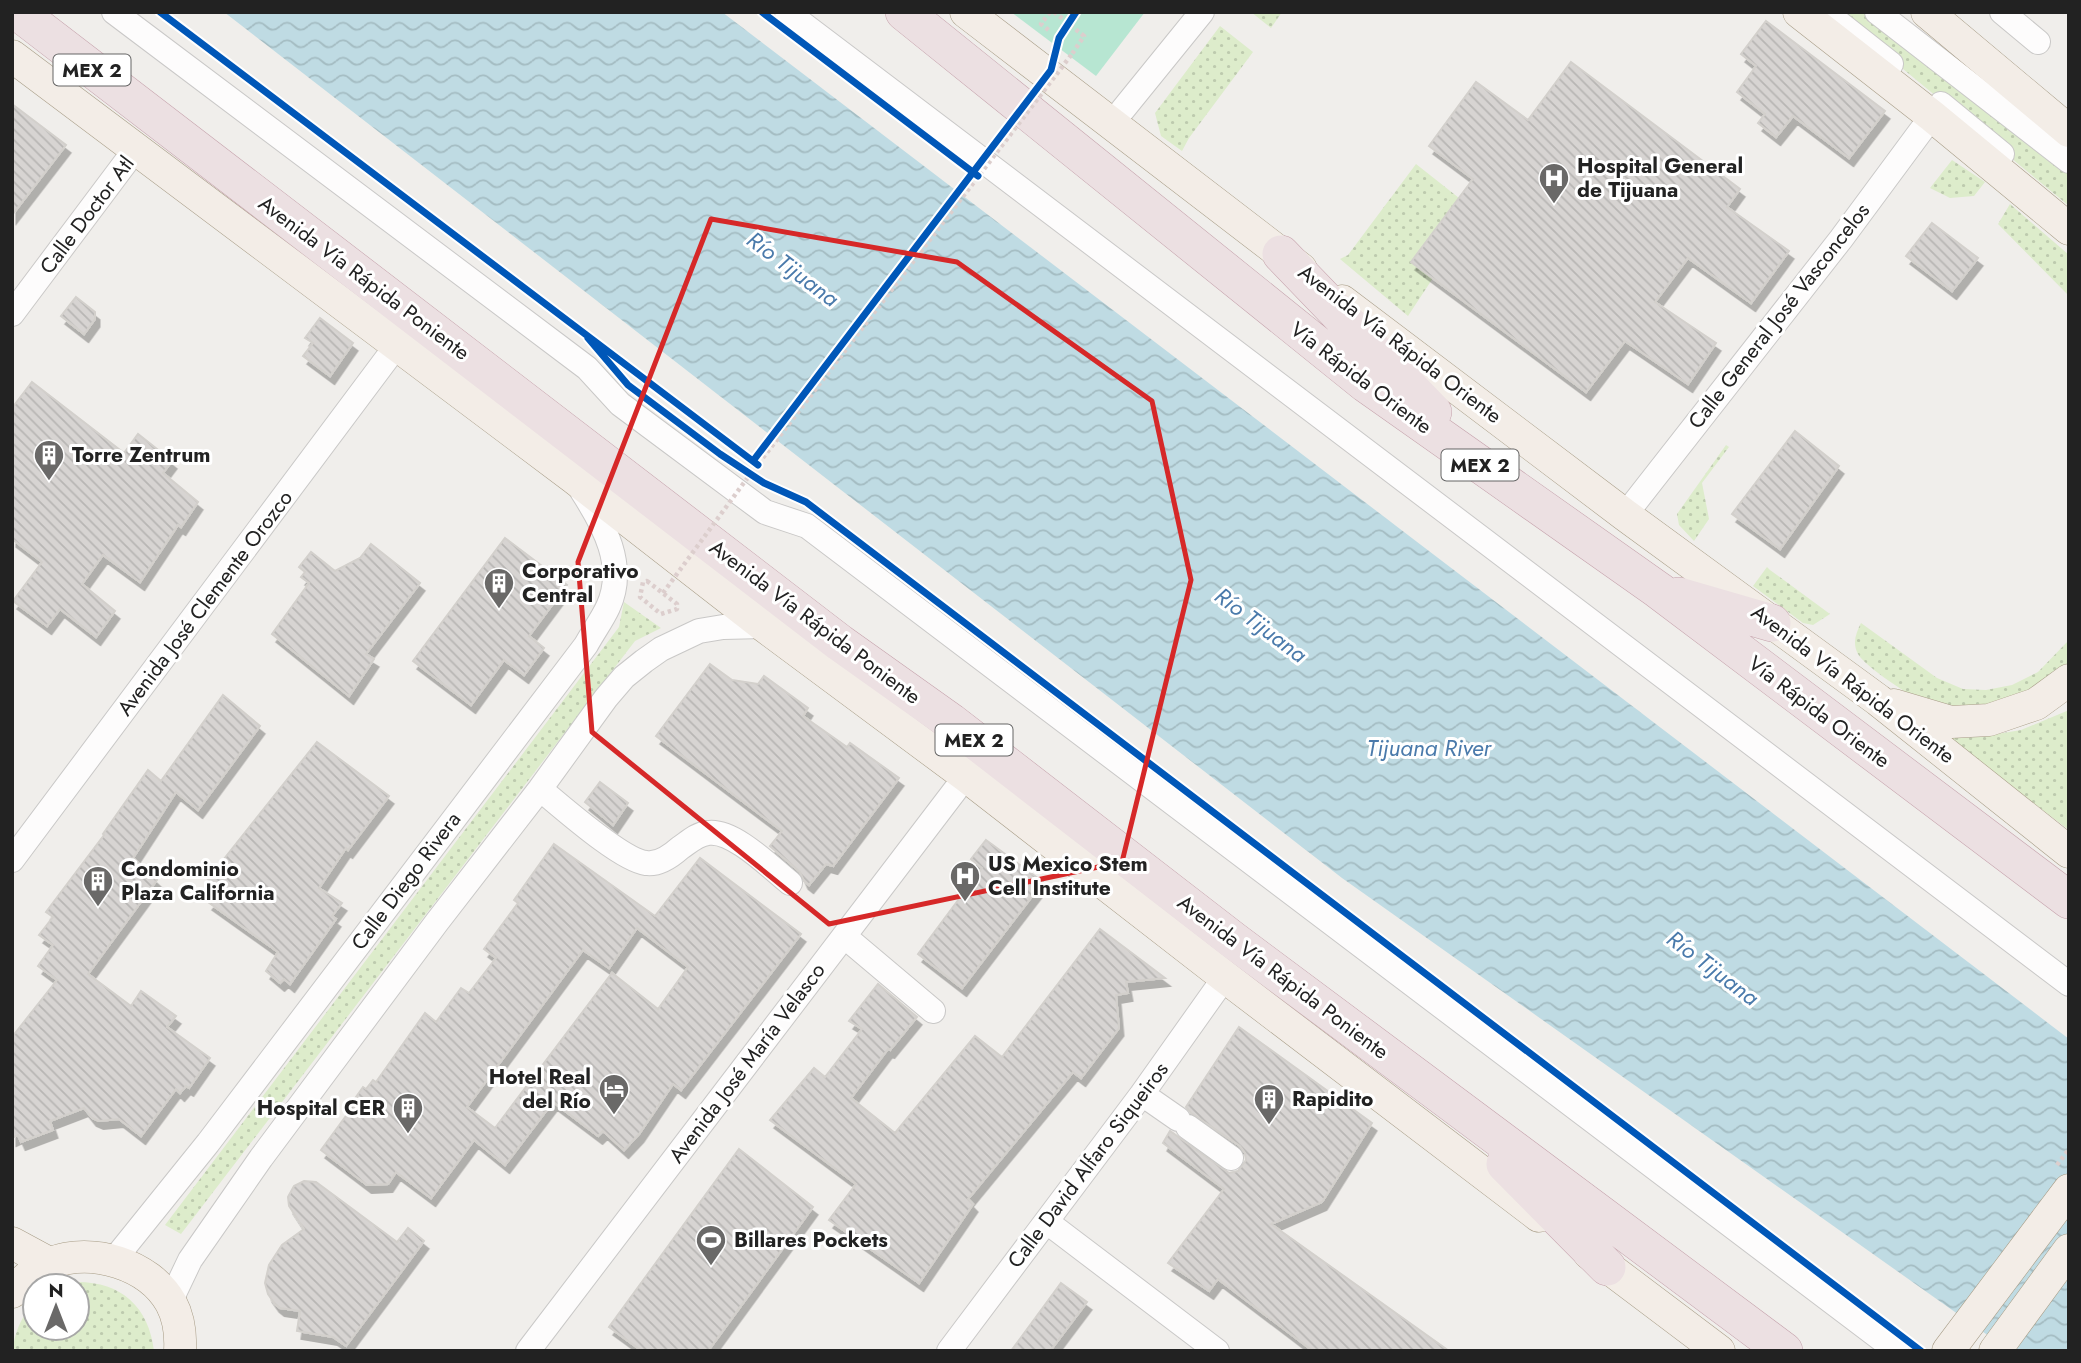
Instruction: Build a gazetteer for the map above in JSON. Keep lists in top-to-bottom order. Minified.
{"streets":{"highway":["MEX 2","Avenida Vía Rápida Poniente","Vía Rápida Oriente"],"main road":["Avenida Vía Rápida Oriente"],"street":["Calle Doctor Atl","Calle General José Vasconcelos","Avenida José Clemente Orozco","Calle Diego Rivera","Avenida José María Velasco","Calle David Alfaro Siqueiros"]},"crossings":[["Calle Doctor Atl","Avenida Vía Rápida Poniente"],["Avenida Vía Rápida Poniente","Avenida José Clemente Orozco"],["Avenida Vía Rápida Poniente","Calle Diego Rivera"],["Avenida Vía Rápida Poniente","Avenida José María Velasco"],["Avenida Vía Rápida Poniente","Calle David Alfaro Siqueiros"],["Calle General José Vasconcelos","Avenida Vía Rápida Oriente"]],"water":["Río Tijuana","Tijuana River"],"places":{"hospital":["Hospital General de Tijuana","US Mexico Stem Cell Institute"],"building":["Torre Zentrum","Corporativo Central","Condominio Plaza California","Rapidito","Hospital CER"],"hotel":["Hotel Real del Río"],"sports":["Billares Pockets"]},"north":"top"}
